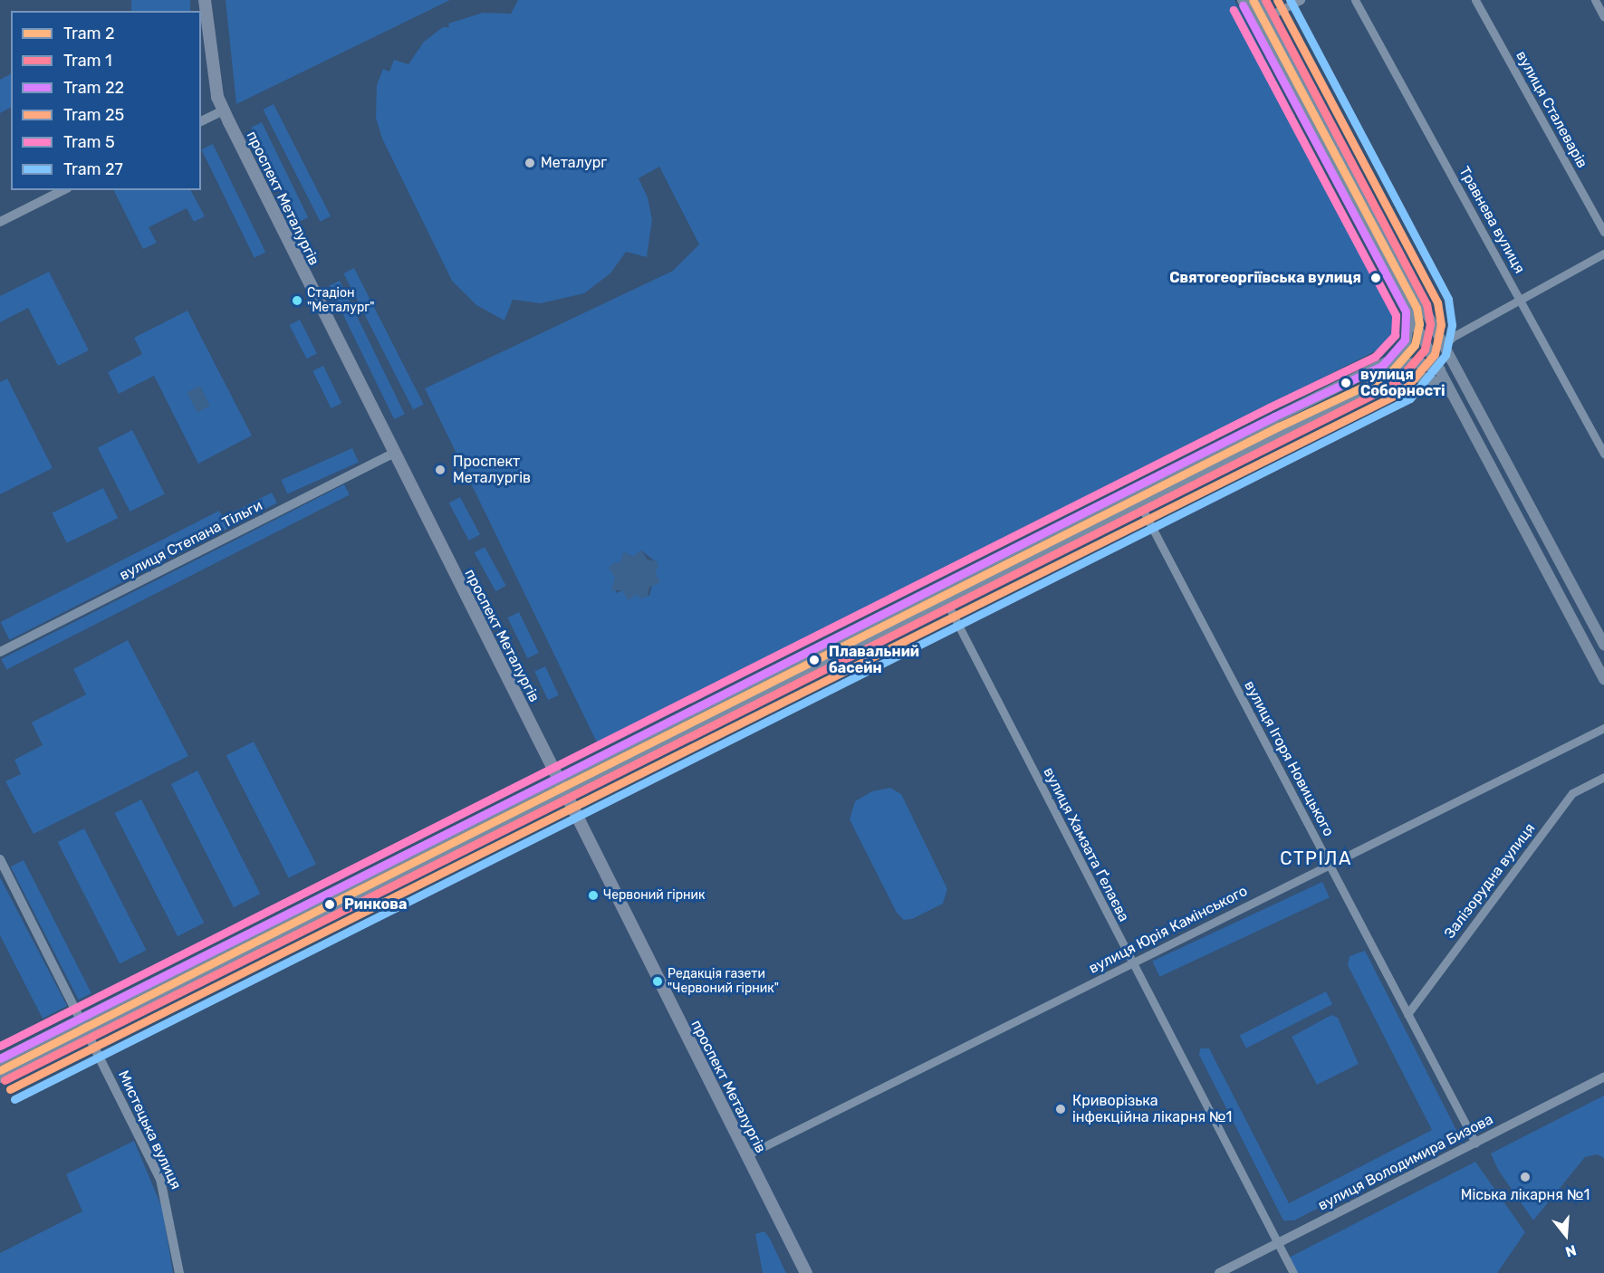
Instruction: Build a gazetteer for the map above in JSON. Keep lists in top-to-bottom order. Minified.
{"streets":{"main road":["проспект Металургів"],"street":["вулиця Сталеварів","Травнева вулиця","вулиця Степана Тільги","вулиця Ігоря Новицького","вулиця Хамзата Ґелаєва","Залізорудна вулиця","вулиця Юрія Камінського","Мистецька вулиця","вулиця Володимира Бизова"]},"crossings":[["проспект Металургів","вулиця Степана Тільги"],["проспект Металургів","вулиця Юрія Камінського"],["вулиця Ігоря Новицького","Залізорудна вулиця"],["вулиця Ігоря Новицького","вулиця Юрія Камінського"],["вулиця Ігоря Новицького","вулиця Володимира Бизова"],["вулиця Хамзата Ґелаєва","вулиця Юрія Камінського"],["вулиця Хамзата Ґелаєва","вулиця Володимира Бизова"]],"districts":["СТРІЛА"],"places":["Металург","Святогеоргіївська вулиця","Стадіон \"Металург\"","вулиця Соборності","Проспект Металургів","Плавальний басейн","Червоний гірник","Ринкова","Редакція газети \"Червоний гірник\"","Криворізька інфекційна лікарня №1","Міська лікарня №1"],"lines":["tram line 2","tram line 1","tram line 25","tram line 27","tram line 22","tram line 5"],"legend":["Tram 2","Tram 1","Tram 22","Tram 25","Tram 5","Tram 27"],"north":"bottom"}
